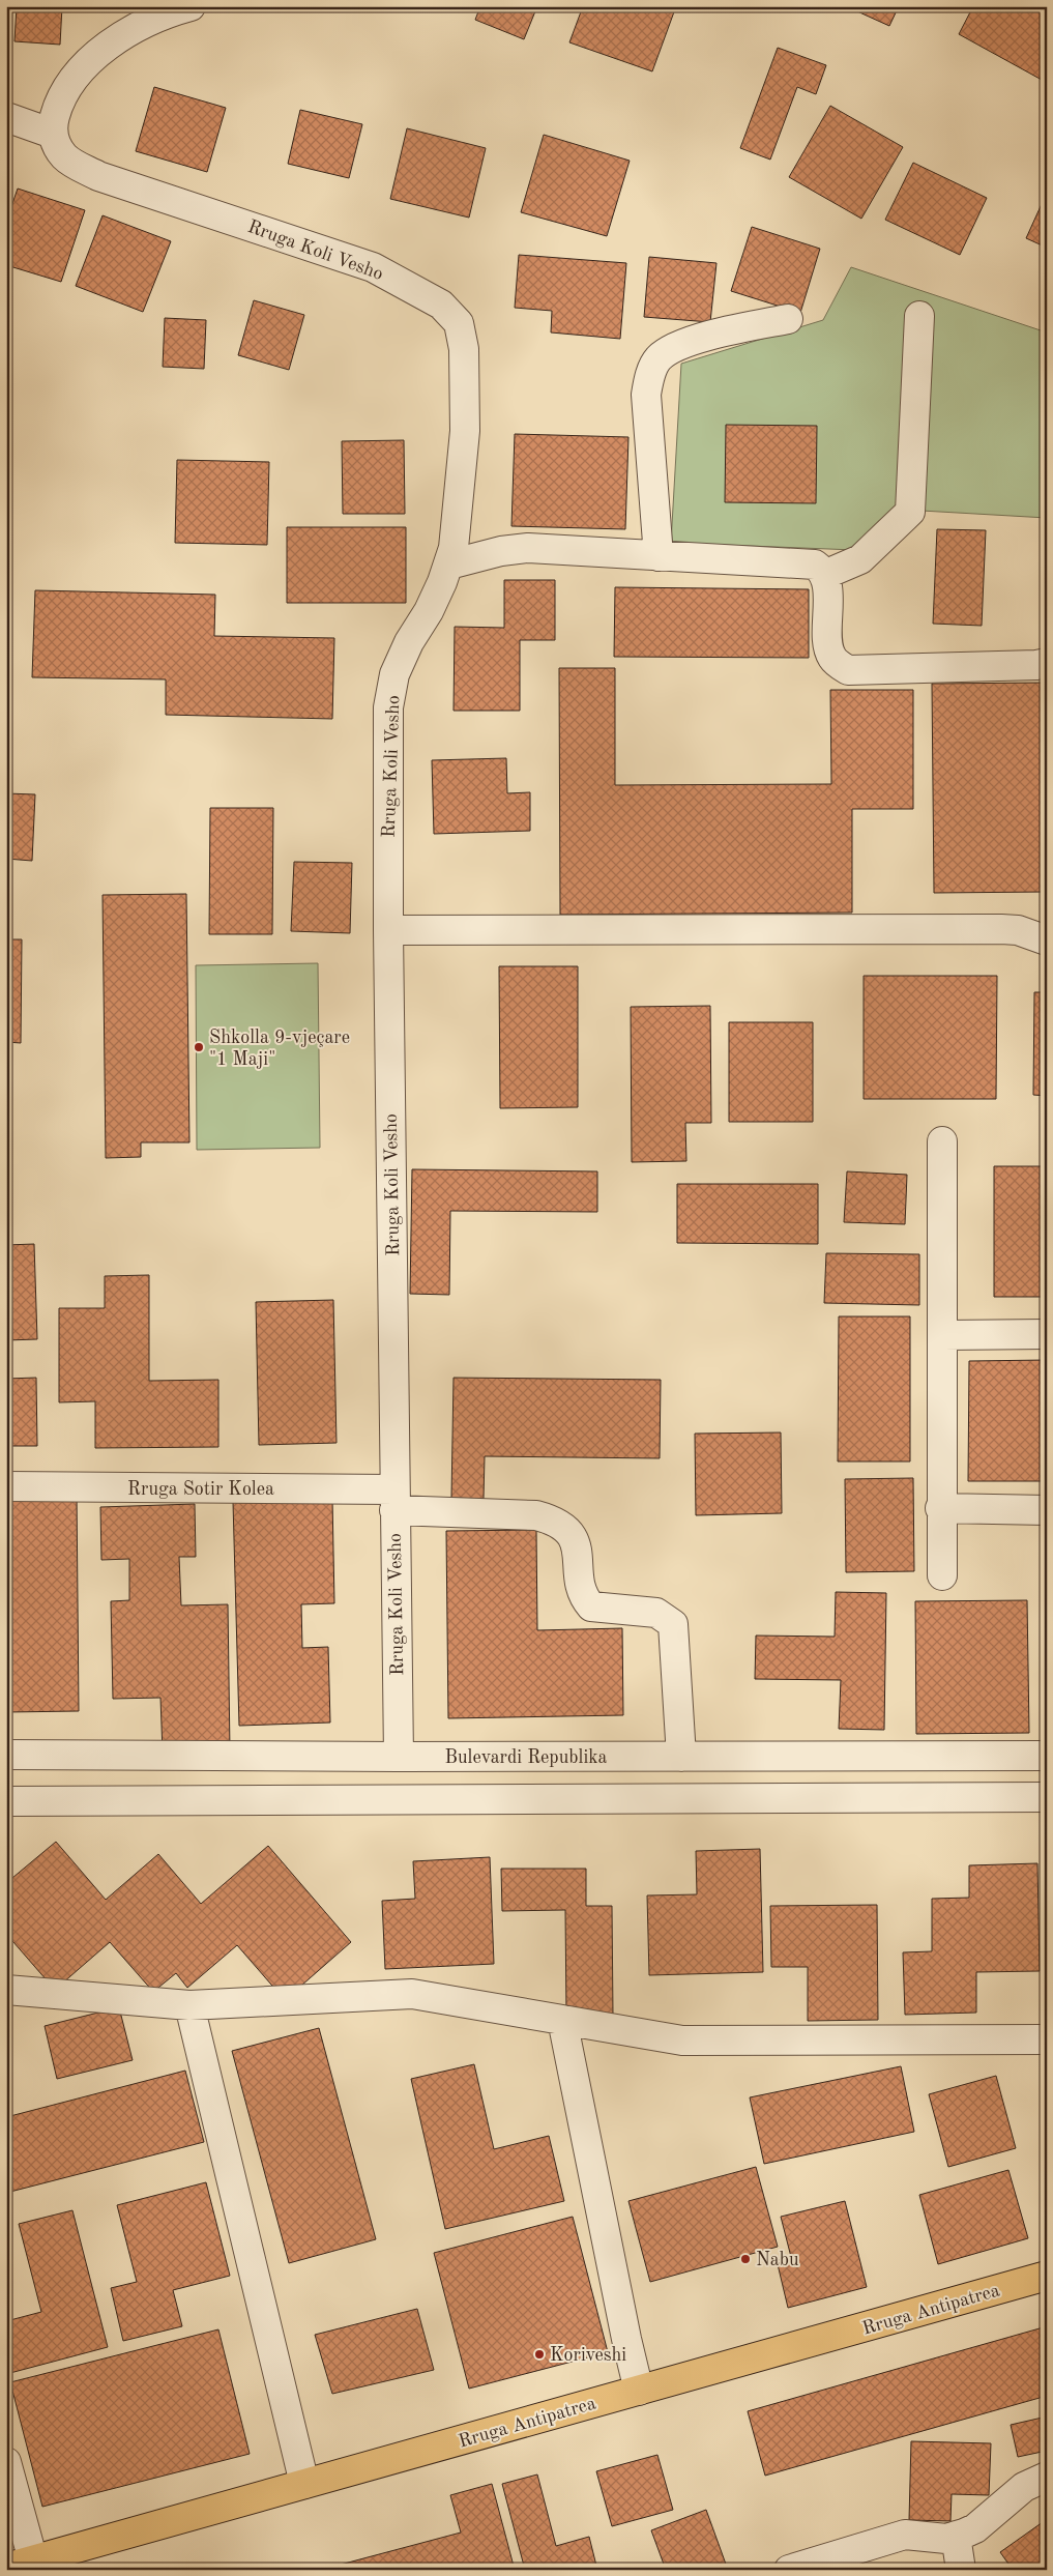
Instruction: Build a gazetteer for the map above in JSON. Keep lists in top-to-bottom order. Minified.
{"streets":{"main road":["Rruga Antipatrea"],"street":["Rruga Koli Vesho","Rruga Sotir Kolea","Bulevardi Republika"]},"crossings":[["Rruga Koli Vesho","Rruga Sotir Kolea"],["Rruga Koli Vesho","Bulevardi Republika"],["Rruga Sotir Kolea","Bulevardi Republika"]],"places":["Shkolla 9-vjeçare \"1 Maji\"","Nabu","Koriveshi"]}
